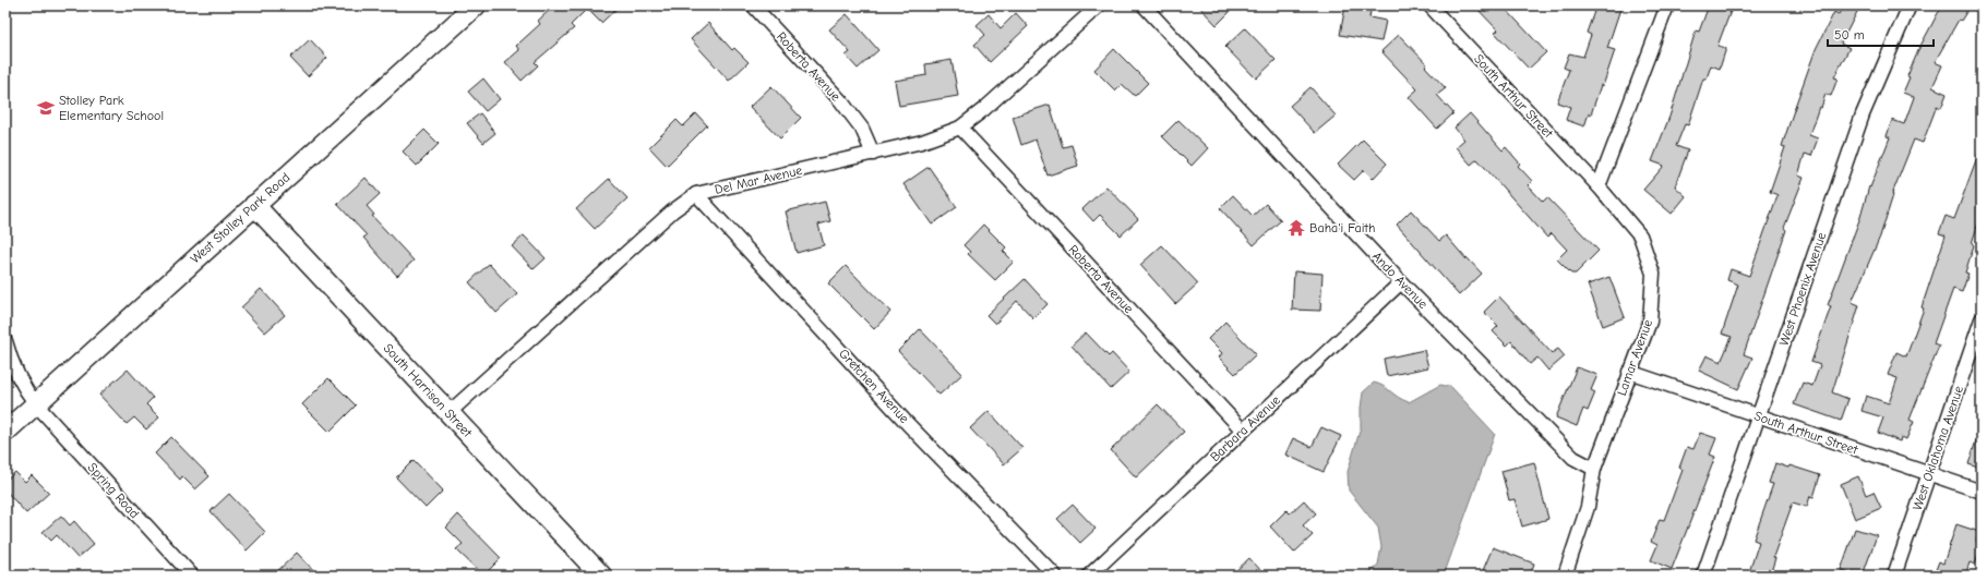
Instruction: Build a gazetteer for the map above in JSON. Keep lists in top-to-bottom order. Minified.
{"streets":{"main road":["West Stolley Park Road","South Harrison Street"],"street":["Roberta Avenue","South Arthur Street","Del Mar Avenue","Ando Avenue","West Phoenix Avenue","Lamar Avenue","Gretchen Avenue","Barbara Avenue","West Oklahoma Avenue","Spring Road"]},"crossings":[["Roberta Avenue","Del Mar Avenue"],["Roberta Avenue","Barbara Avenue"],["South Arthur Street","West Phoenix Avenue"],["South Arthur Street","Lamar Avenue"],["South Arthur Street","West Oklahoma Avenue"],["Del Mar Avenue","Gretchen Avenue"],["Del Mar Avenue","South Harrison Street"],["West Stolley Park Road","South Harrison Street"],["West Stolley Park Road","Spring Road"],["Ando Avenue","Lamar Avenue"],["Ando Avenue","Barbara Avenue"]],"places":{"school or university":["Stolley Park Elementary School"],"temple":["Baha'i Faith"]},"scale_bar":"50 m"}
